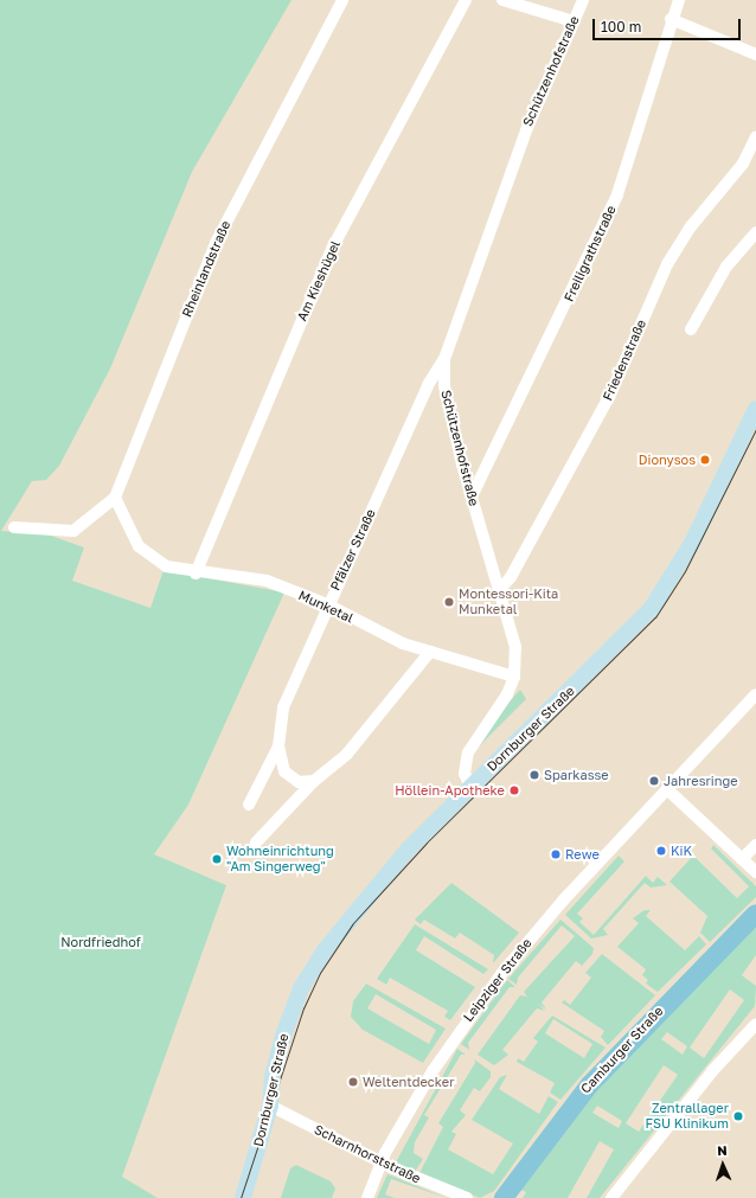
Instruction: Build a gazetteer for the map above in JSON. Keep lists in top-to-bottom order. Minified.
{"streets":{"main road":["Camburger Straße"],"street":["Schützenhofstraße","Freiligrathstraße","Rheinlandstraße","Am Kieshügel","Friedenstraße","Pfälzer Straße","Munketal","Dornburger Straße","Leipziger Straße","Scharnhorststraße"]},"crossings":[["Schützenhofstraße","Freiligrathstraße"],["Schützenhofstraße","Friedenstraße"],["Schützenhofstraße","Pfälzer Straße"],["Schützenhofstraße","Munketal"],["Schützenhofstraße","Dornburger Straße"],["Rheinlandstraße","Munketal"],["Am Kieshügel","Munketal"],["Pfälzer Straße","Munketal"],["Dornburger Straße","Scharnhorststraße"],["Leipziger Straße","Scharnhorststraße"]],"parks":["Nordfriedhof"],"places":["Dionysos","Montessori-Kita Munketal","Sparkasse","Jahresringe","Höllein-Apotheke","KiK","Rewe","Wohneinrichtung \"Am Singerweg\"","Weltentdecker","Zentrallager FSU Klinikum"],"scale_bar":"100 m","north":"top"}
